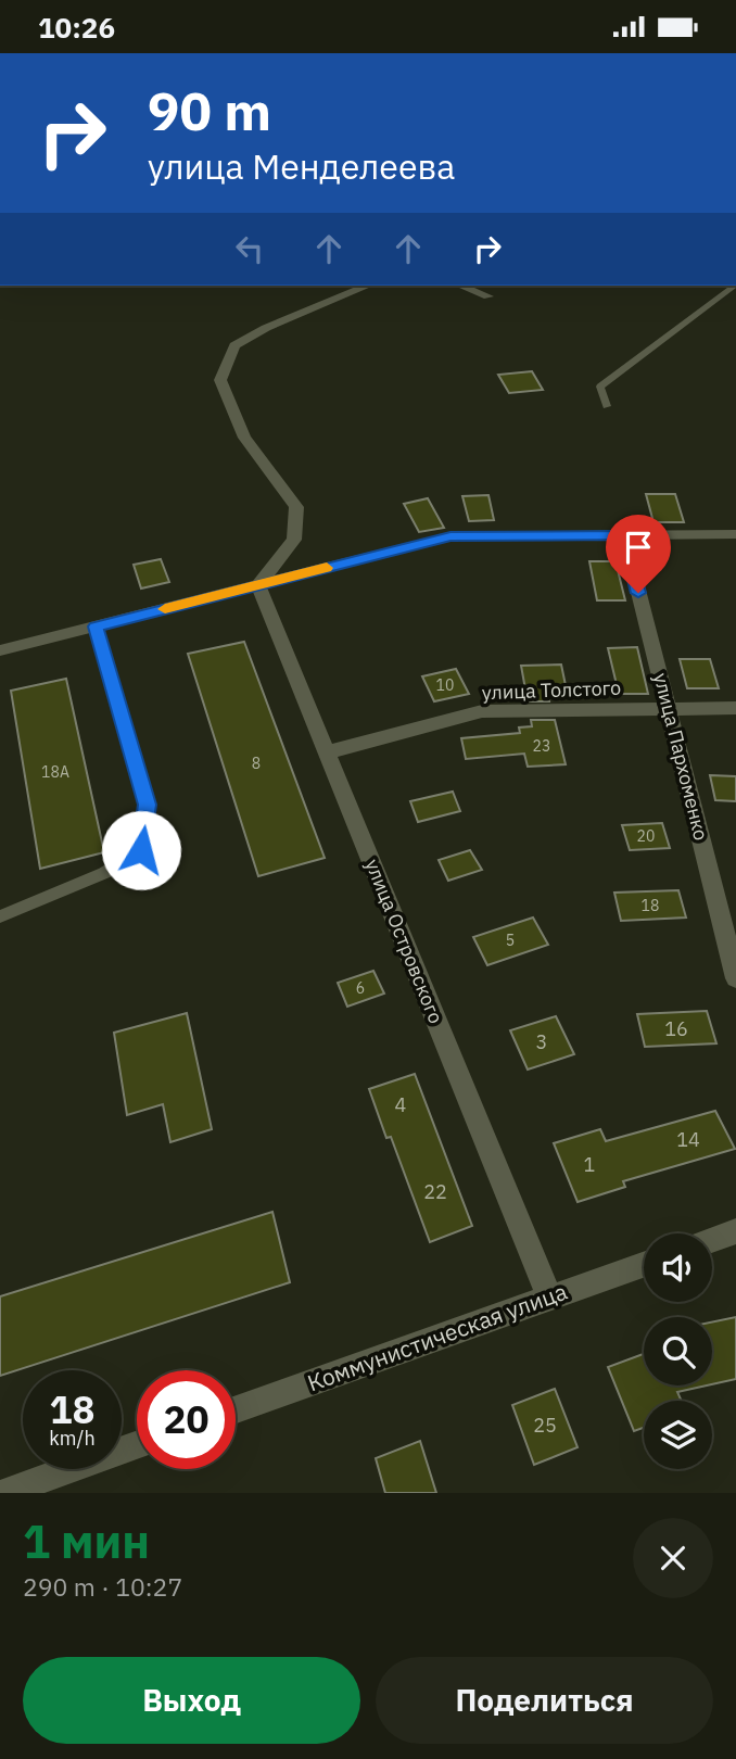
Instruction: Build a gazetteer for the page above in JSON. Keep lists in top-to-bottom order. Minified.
{"streets":{"street":["улица Толстого","улица Пархоменко","улица Островского","Коммунистическая улица"]},"crossings":[["улица Толстого","улица Пархоменко"],["улица Толстого","улица Островского"],["улица Островского","Коммунистическая улица"]],"house_numbers":["10","23","8","18А","20","18","5","6","16","3","4","14","1","22","25"],"page":{"status":"10:26","turn":["90 m","улица Менделеева"],"speed":"18 km/h","limit":"20","heading":["1 мин","290 m · 10:27"],"buttons":["Выход","Поделиться"]}}
